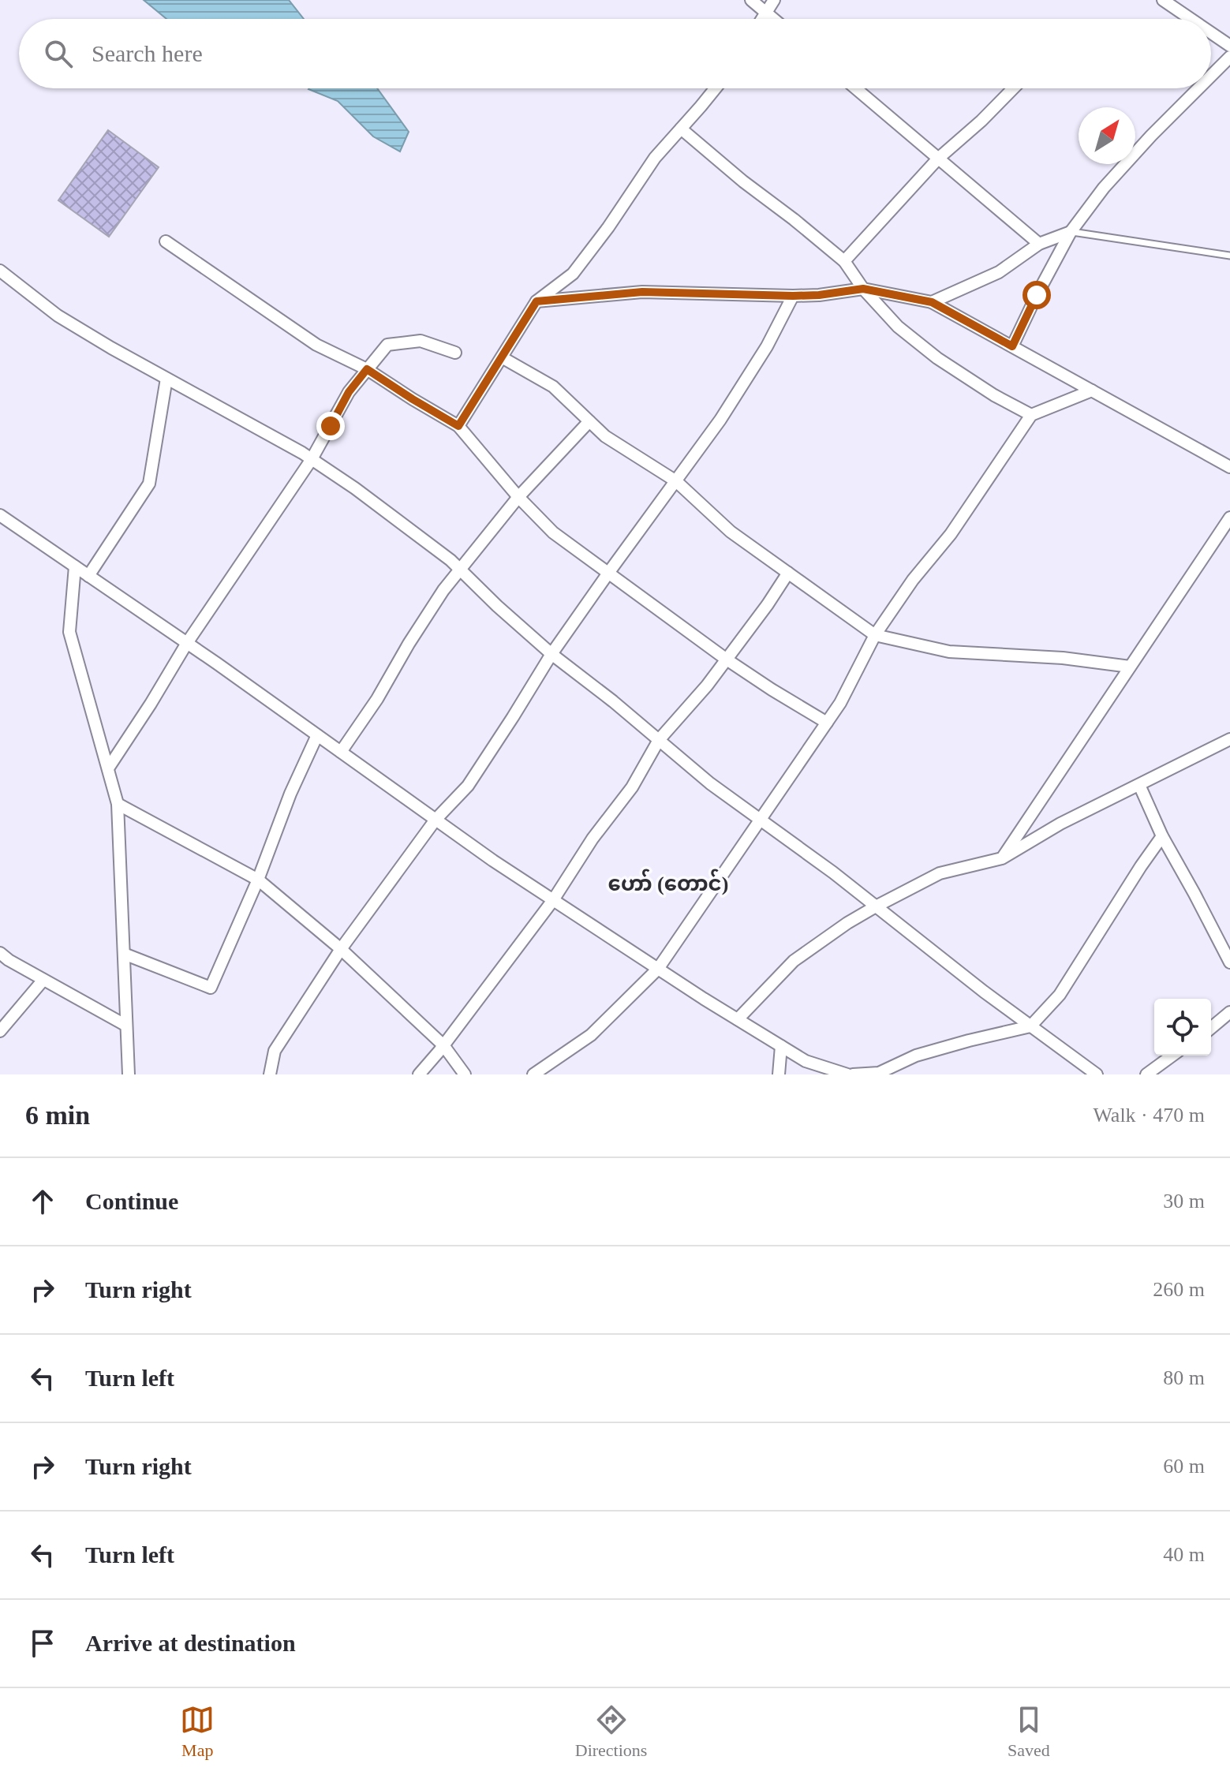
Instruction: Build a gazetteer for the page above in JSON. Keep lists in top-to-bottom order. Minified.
{"districts":["ဟော် (တောင်)"],"north":"top right","page":{"search":"Search here","heading":["6 min","Walk · 470 m"],"list":[["Continue","30 m"],["Turn right","260 m"],["Turn left","80 m"],["Turn right","60 m"],["Turn left","40 m"],"Arrive at destination"],"nav":["Map","Directions","Saved"]}}
